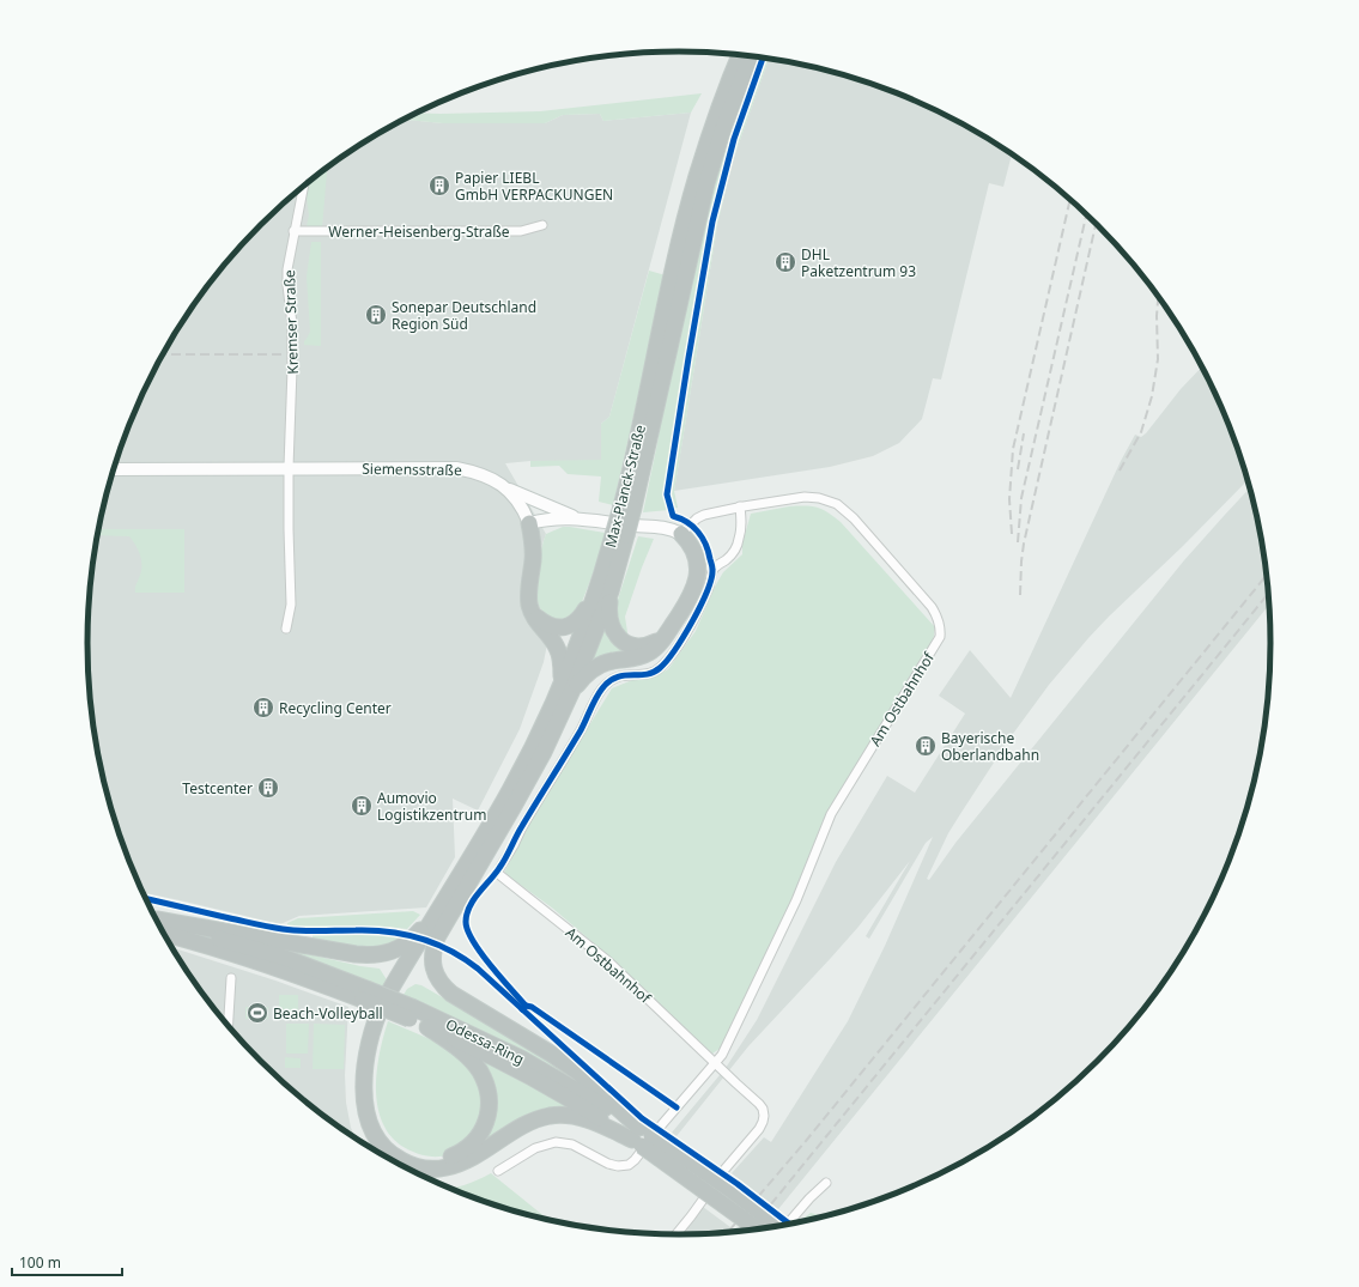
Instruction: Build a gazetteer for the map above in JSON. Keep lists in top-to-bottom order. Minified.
{"streets":{"highway":["Max-Planck-Straße","Odessa-Ring"],"street":["Werner-Heisenberg-Straße","Kremser Straße","Siemensstraße","Am Ostbahnhof"]},"crossings":[["Werner-Heisenberg-Straße","Kremser Straße"],["Kremser Straße","Siemensstraße"]],"places":{"building":["Papier LIEBL GmbH VERPACKUNGEN","DHL Paketzentrum 93","Sonepar Deutschland Region Süd","Recycling Center","Bayerische Oberlandbahn","Testcenter","Aumovio Logistikzentrum"],"sports":["Beach-Volleyball"]},"scale_bar":"100 m"}
